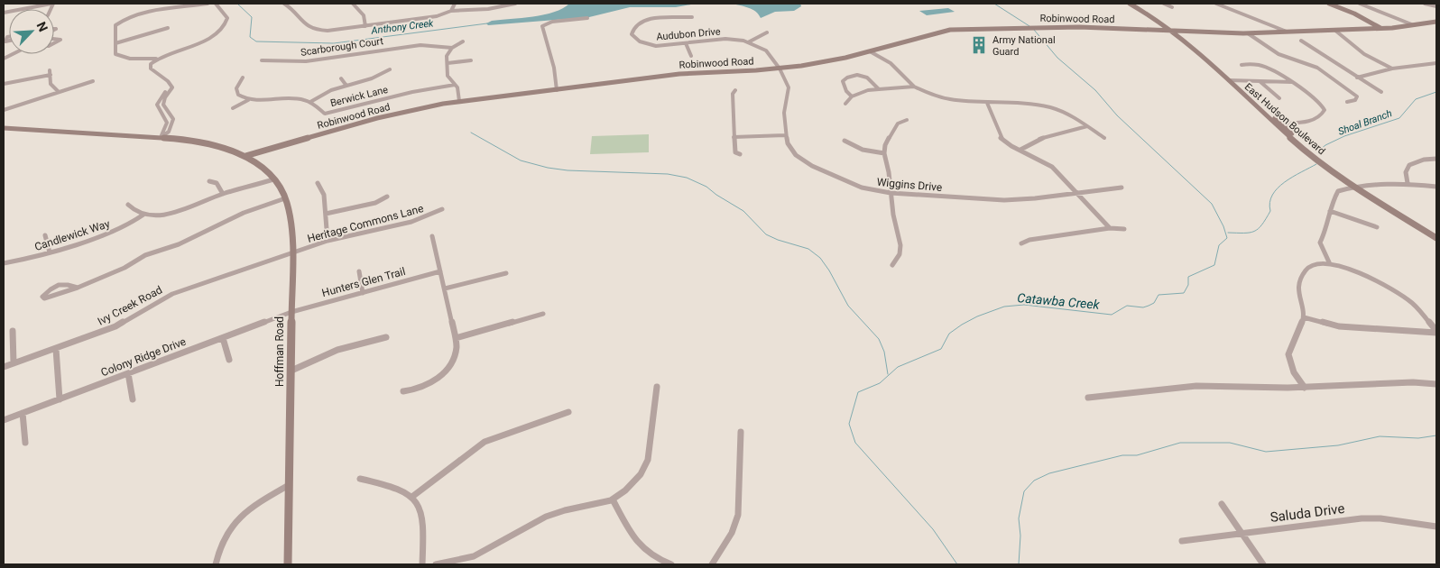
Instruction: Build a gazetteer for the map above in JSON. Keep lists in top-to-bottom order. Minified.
{"streets":{"main road":["Robinwood Road","East Hudson Boulevard","Hoffman Road"],"street":["Audubon Drive","Scarborough Court","Berwick Lane","Wiggins Drive","Heritage Commons Lane","Candlewick Way","Hunters Glen Trail","Ivy Creek Road","Colony Ridge Drive","Saluda Drive"]},"crossings":[["Robinwood Road","Audubon Drive"],["Robinwood Road","East Hudson Boulevard"],["Robinwood Road","Wiggins Drive"],["Robinwood Road","Hoffman Road"],["Audubon Drive","Wiggins Drive"],["Heritage Commons Lane","Ivy Creek Road"],["Heritage Commons Lane","Hoffman Road"],["Hunters Glen Trail","Hoffman Road"],["Hunters Glen Trail","Colony Ridge Drive"],["Ivy Creek Road","Hoffman Road"],["Hoffman Road","Colony Ridge Drive"]],"water":["Anthony Creek","Shoal Branch","Catawba Creek"],"places":{"building":["Army National Guard"]},"north":"top right"}
